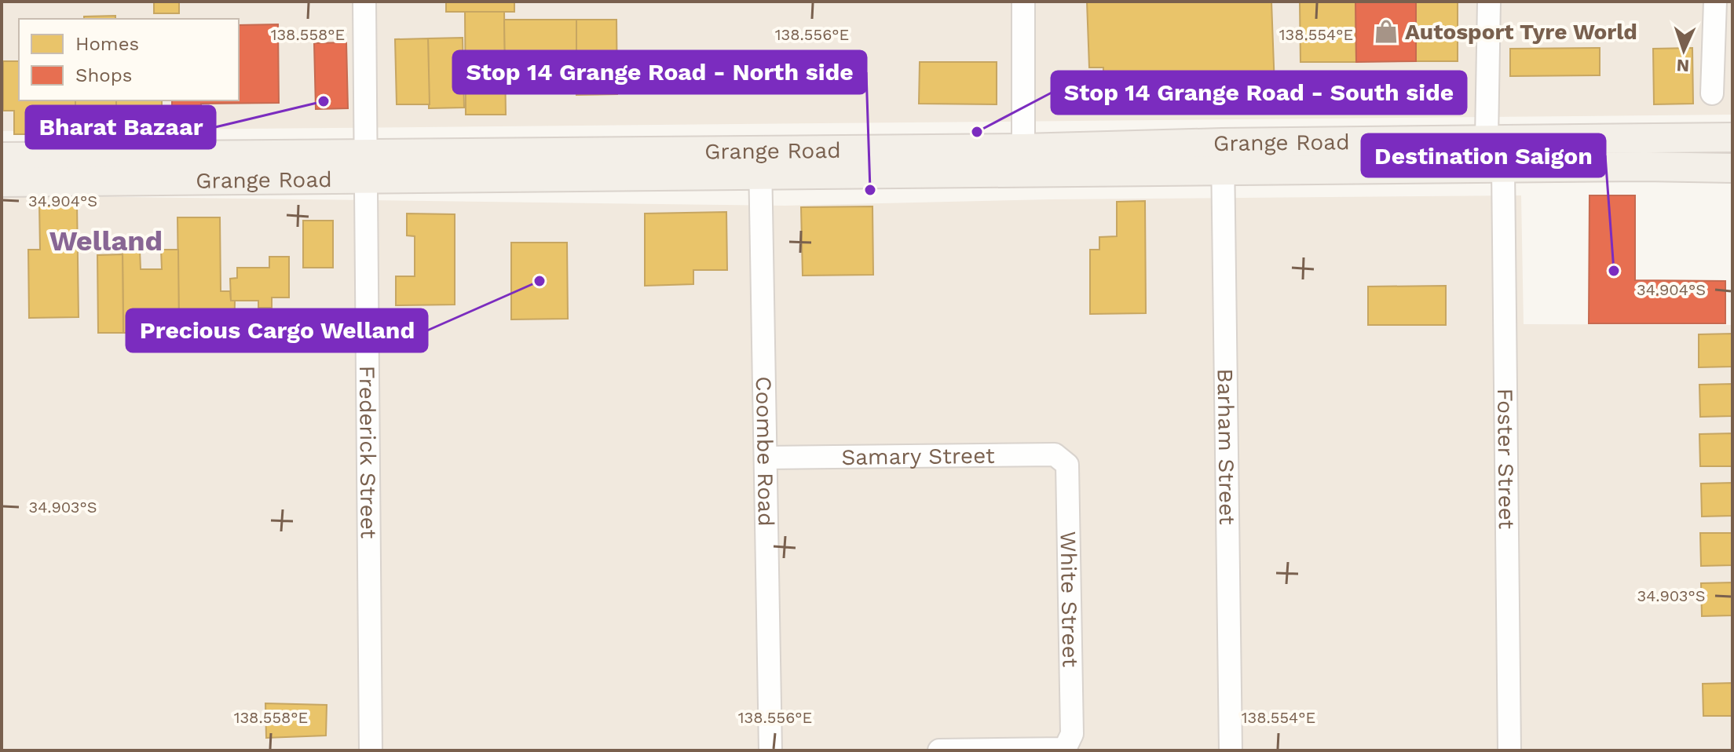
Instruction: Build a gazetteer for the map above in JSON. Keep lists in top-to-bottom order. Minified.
{"streets":{"main road":["Grange Road"],"street":["Barham Street","Coombe Road","Frederick Street","Samary Street","Foster Street","White Street"]},"crossings":[["Grange Road","Barham Street"],["Grange Road","Coombe Road"],["Grange Road","Frederick Street"],["Grange Road","Foster Street"],["Coombe Road","Samary Street"],["Samary Street","White Street"]],"districts":["Welland"],"places":{"shop":["Autosport Tyre World"],"other":["Bharat Bazaar","Stop 14 Grange Road - South side","Stop 14 Grange Road - North side","Destination Saigon","Precious Cargo Welland"]},"legend":["Homes","Shops"],"north":"bottom","coordinates":["138.556°E","138.558°E","138.554°E","34.904°S","34.903°S"]}
